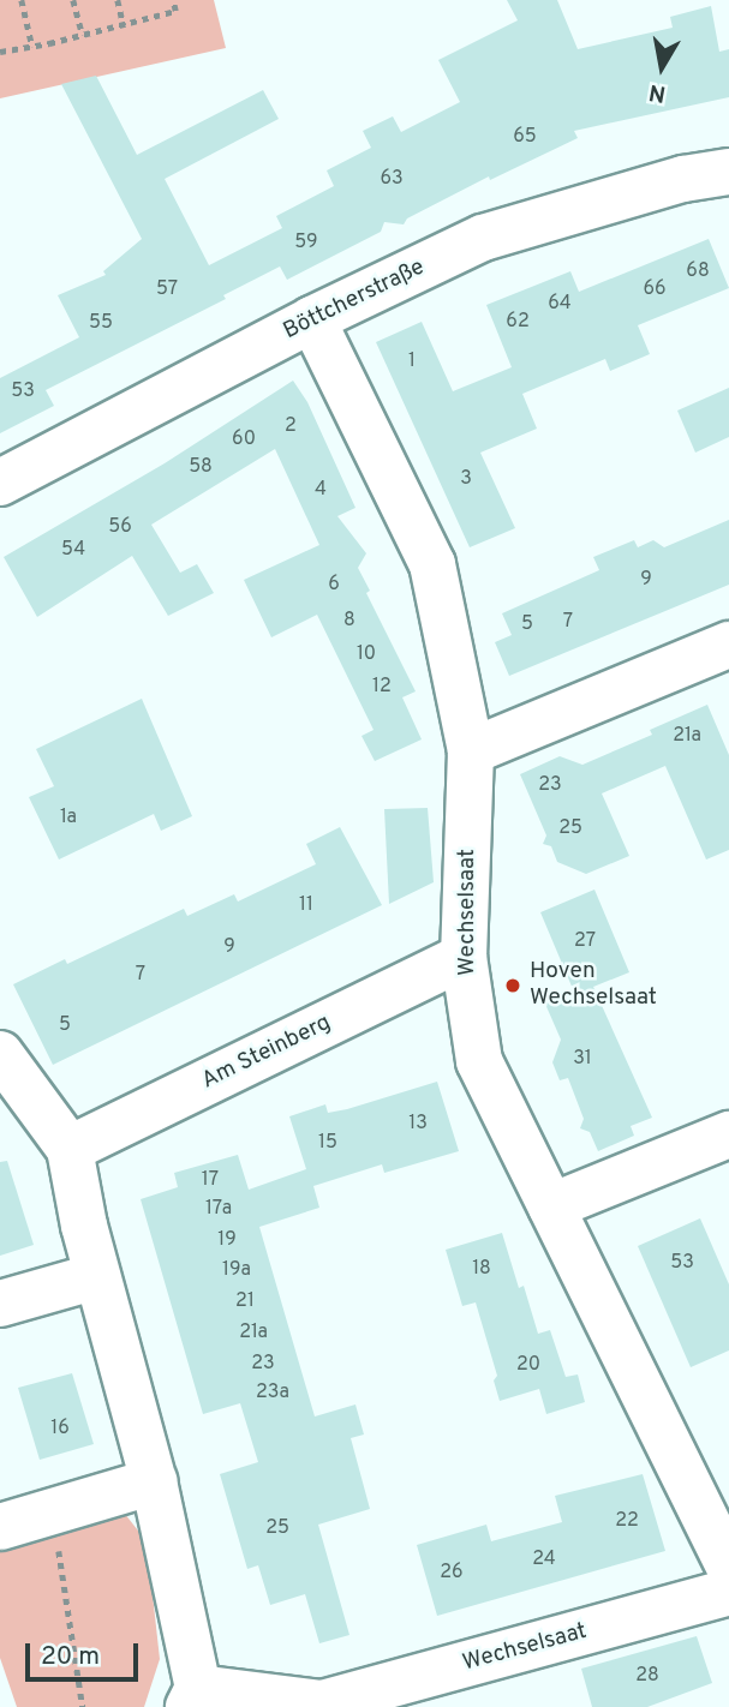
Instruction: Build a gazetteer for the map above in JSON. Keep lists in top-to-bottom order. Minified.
{"streets":{"street":["Böttcherstraße","Wechselsaat","Am Steinberg"]},"crossings":[["Böttcherstraße","Wechselsaat"],["Wechselsaat","Am Steinberg"]],"places":["Hoven Wechselsaat"],"house_numbers":["65","63","59","68","57","66","64","62","55","1","53","2","60","58","3","4","56","54","9","6","8","7","5","10","12","21a","23","1a","25","11","27","9","7","5","31","13","15","17","17a","19","53","18","19a","21","21a","23","20","23a","16","22","25","24","26","28"],"scale_bar":"20 m","north":"bottom"}
